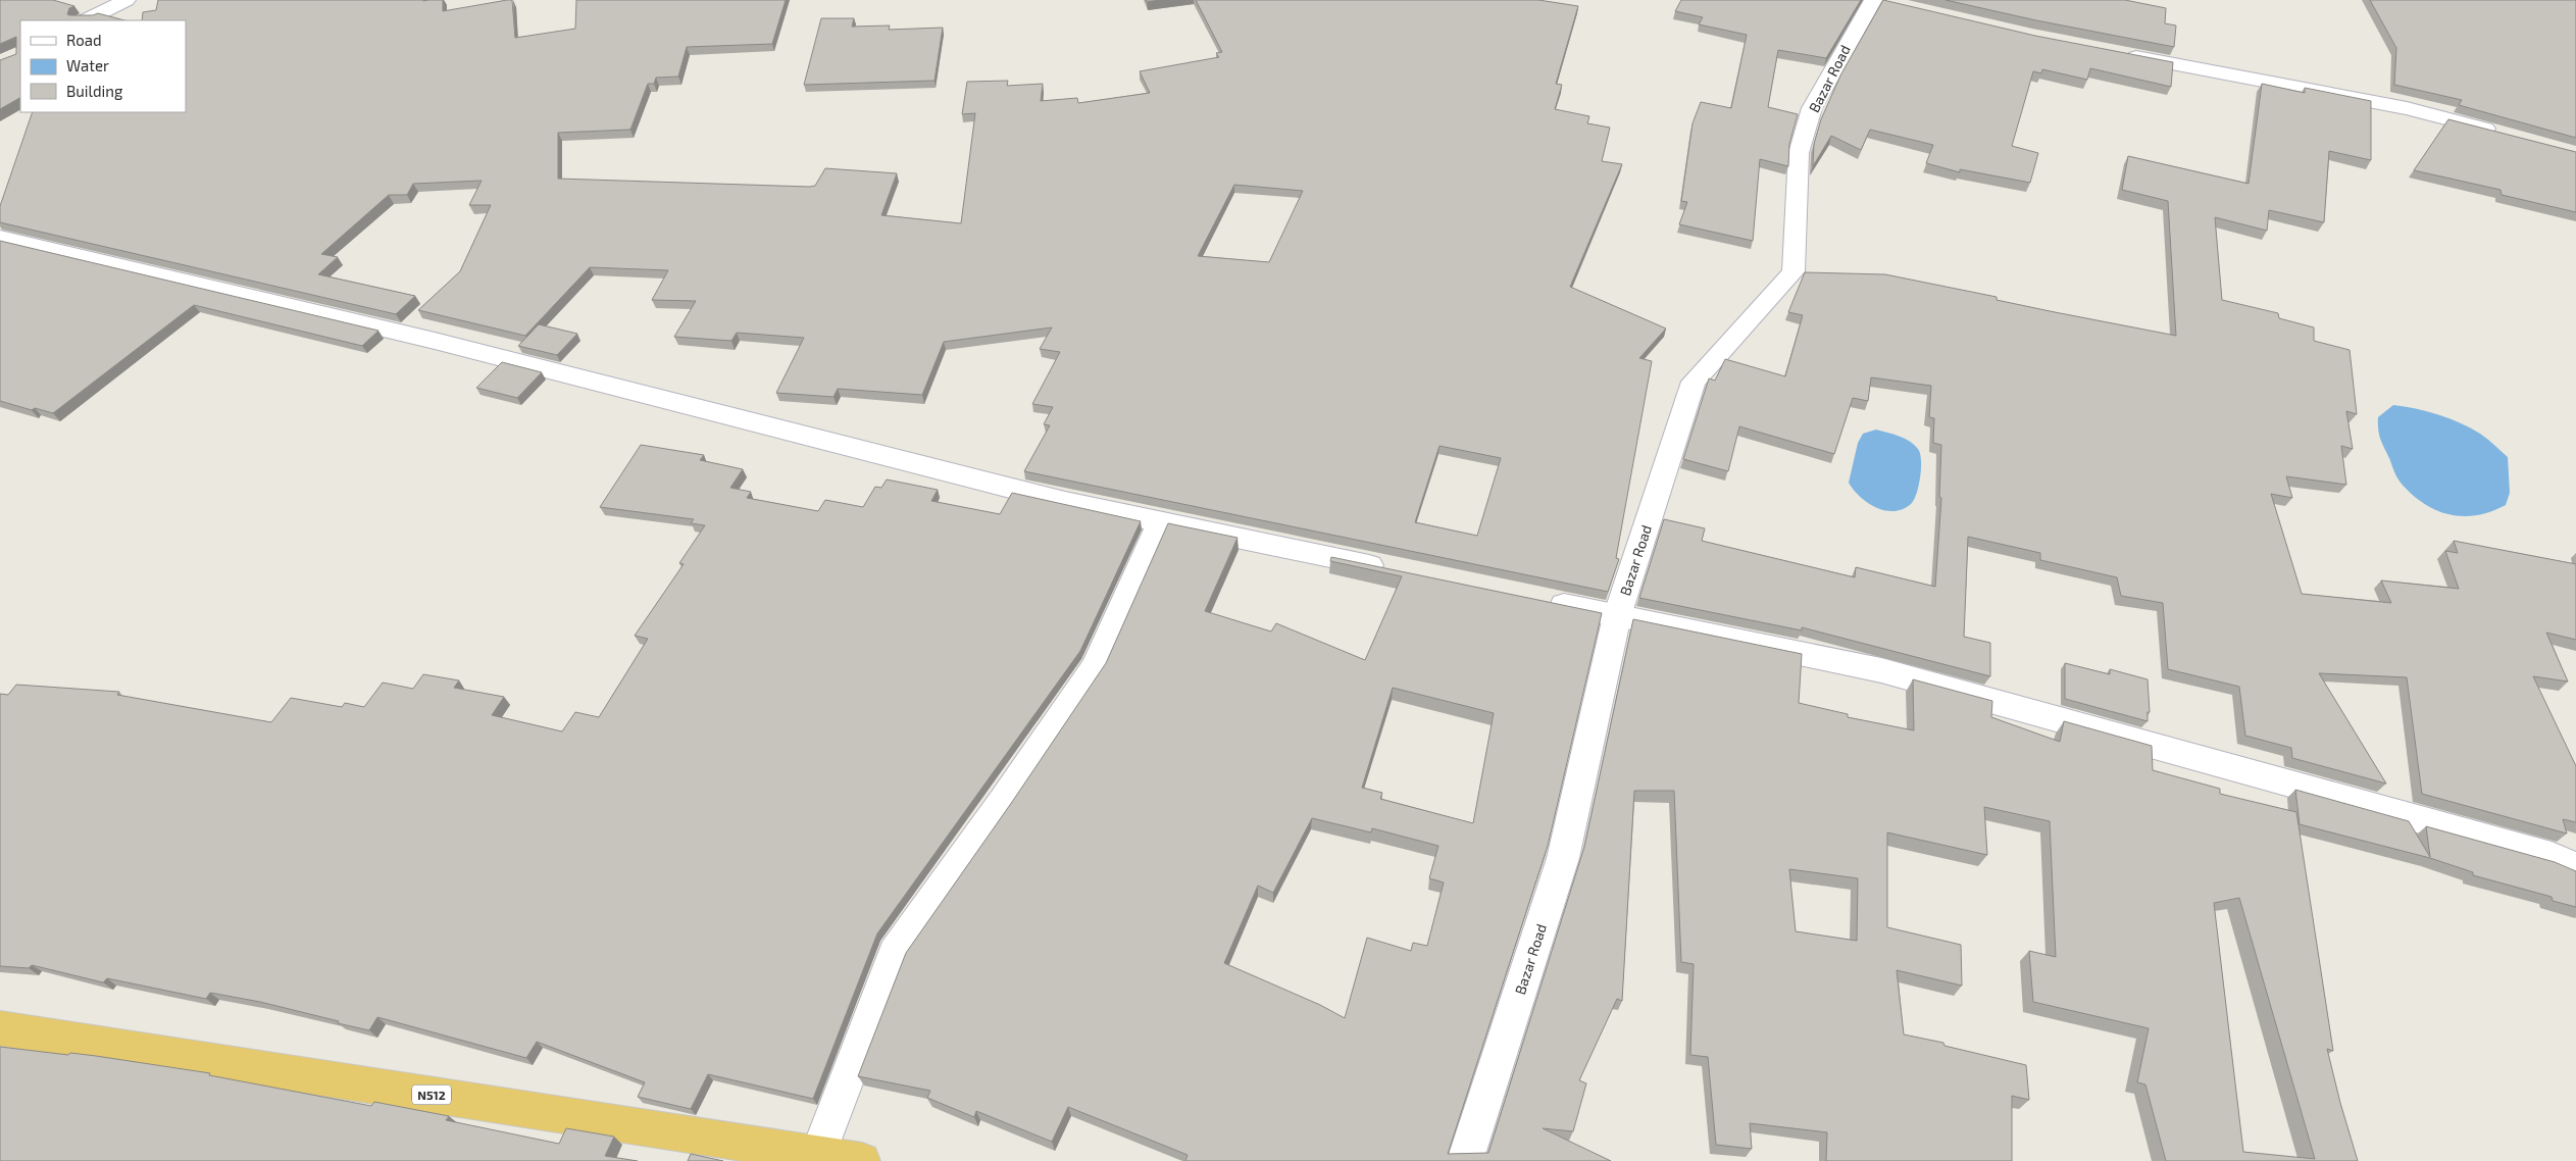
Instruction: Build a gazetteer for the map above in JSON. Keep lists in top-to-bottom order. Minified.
{"streets":{"highway":["N512"],"street":["Bazar Road"]},"legend":["Road","Water","Building"]}
